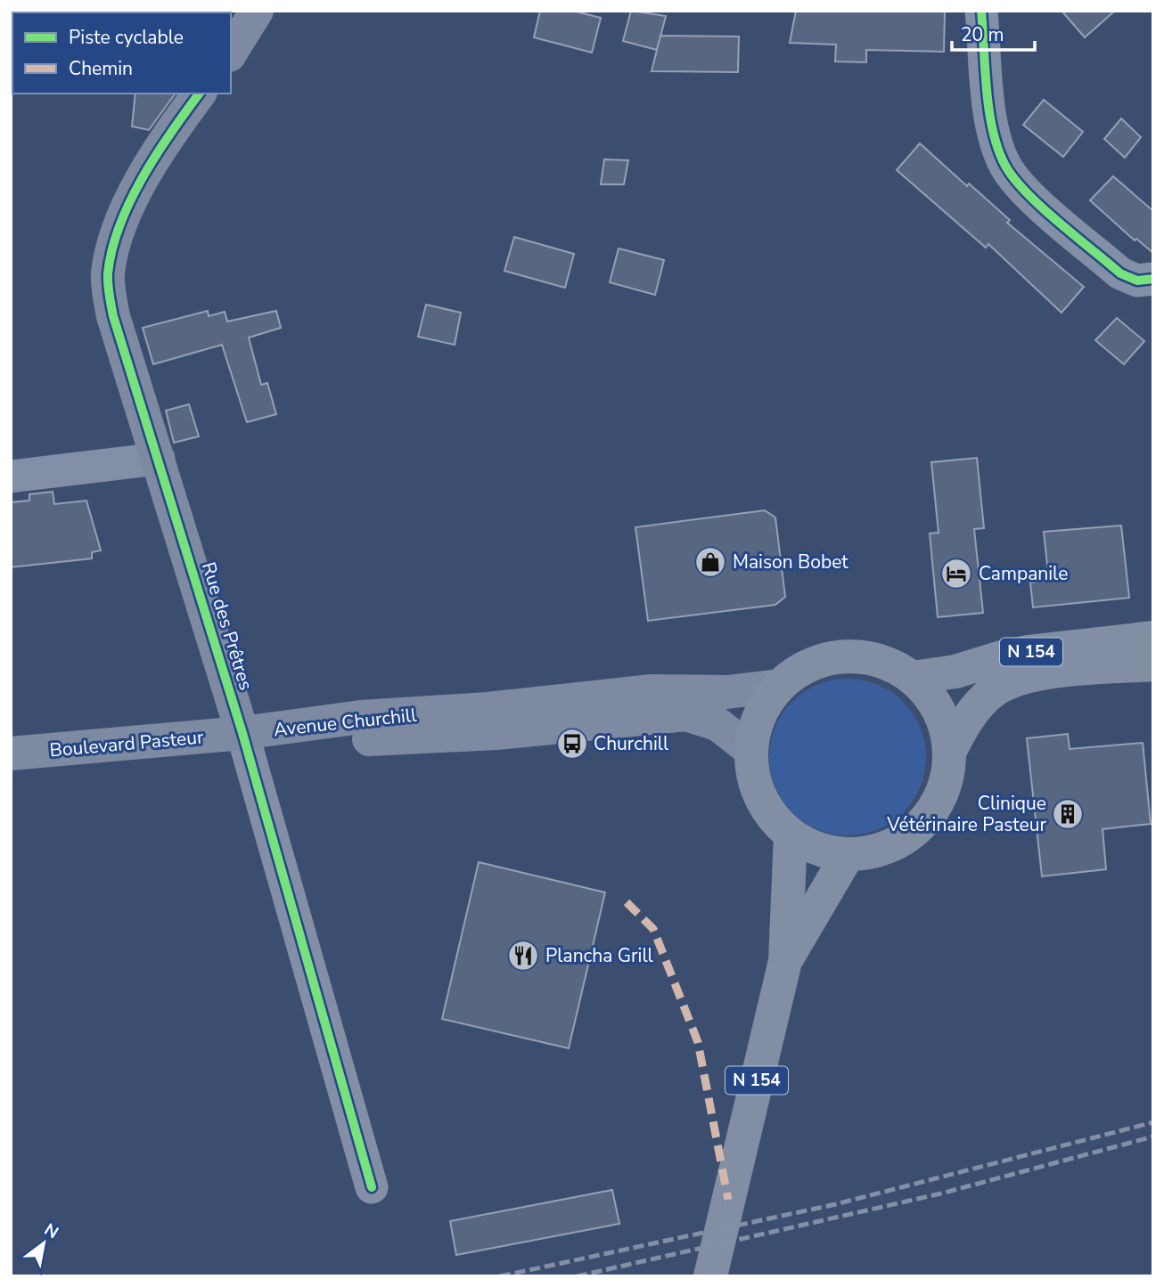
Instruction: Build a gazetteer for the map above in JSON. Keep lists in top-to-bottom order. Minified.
{"streets":{"main road":["Rue des Prêtres","N 154","Avenue Churchill","Boulevard Pasteur"]},"crossings":[["Rue des Prêtres","Avenue Churchill"],["Rue des Prêtres","Boulevard Pasteur"],["N 154","Avenue Churchill"],["Avenue Churchill","Boulevard Pasteur"]],"places":{"shop":["Maison Bobet"],"hotel":["Campanile"],"bus stop":["Churchill"],"building":["Clinique Vétérinaire Pasteur"],"restaurant":["Plancha Grill"]},"legend":["Piste cyclable","Chemin"],"scale_bar":"20 m","north":"top right"}
